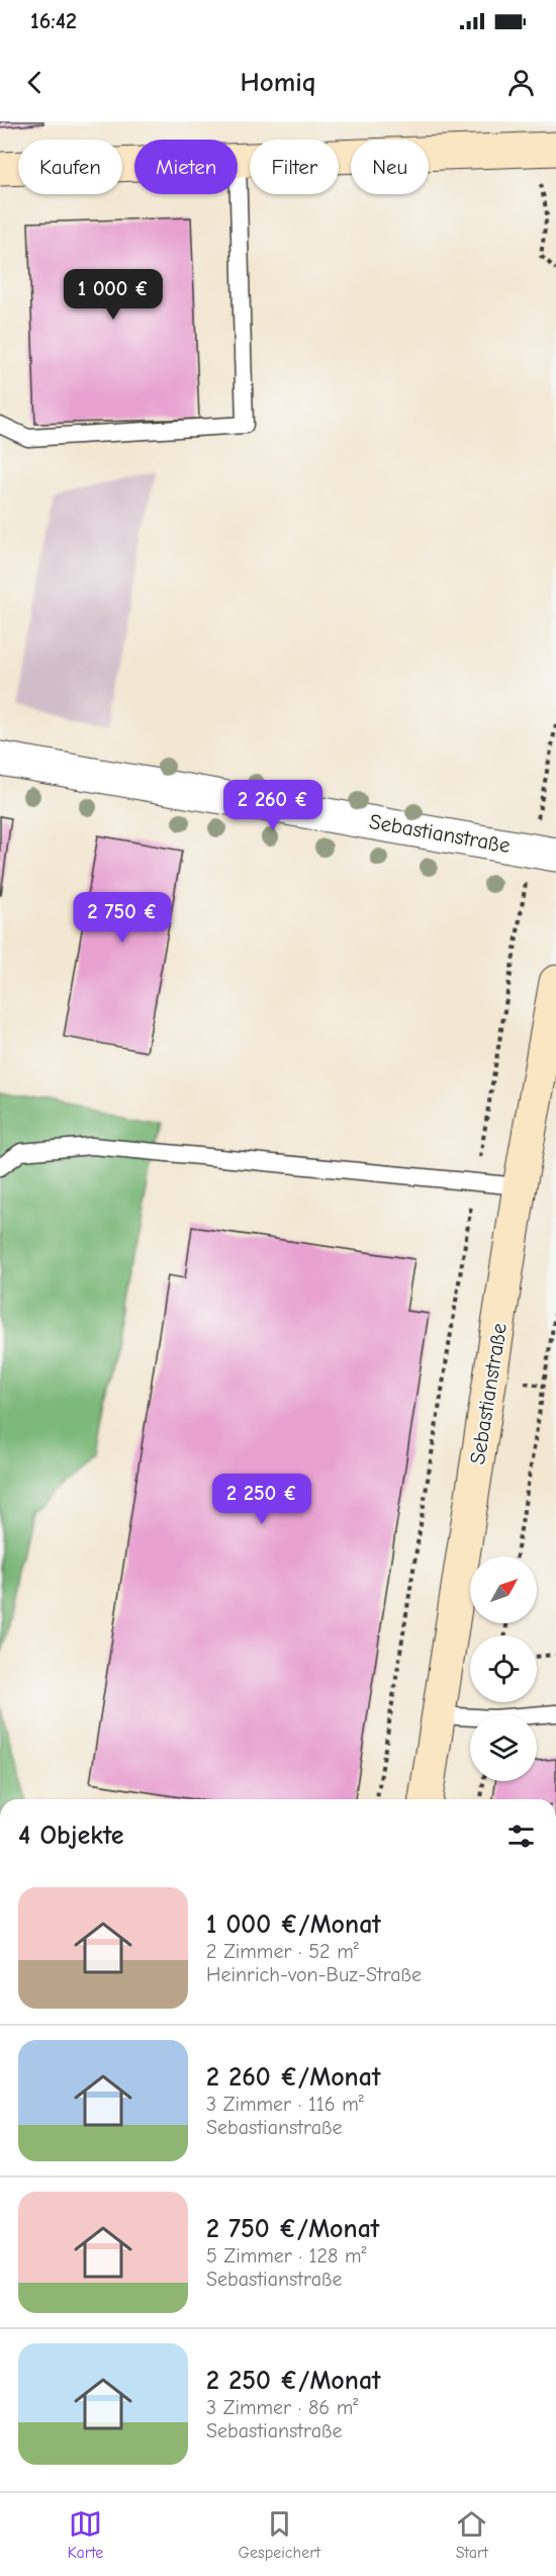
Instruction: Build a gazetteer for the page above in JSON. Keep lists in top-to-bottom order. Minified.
{"streets":{"main road":["Sebastianstraße"]},"north":"top right","page":{"status":"16:42","header":"Homiq","chip":["Kaufen","Mieten","Filter","Neu"],"price":["1 000 €","2 260 €","2 750 €","2 250 €"],"heading":"4 Objekte","list":[{"name":"1 000 €/Monat","note":"2 Zimmer · 52 m² · Heinrich-von-Buz-Straße"},{"name":"2 260 €/Monat","note":"3 Zimmer · 116 m² · Sebastianstraße"},{"name":"2 750 €/Monat","note":"5 Zimmer · 128 m² · Sebastianstraße"},{"name":"2 250 €/Monat","note":"3 Zimmer · 86 m² · Sebastianstraße"}],"tabs":["Karte","Gespeichert","Start"]}}
